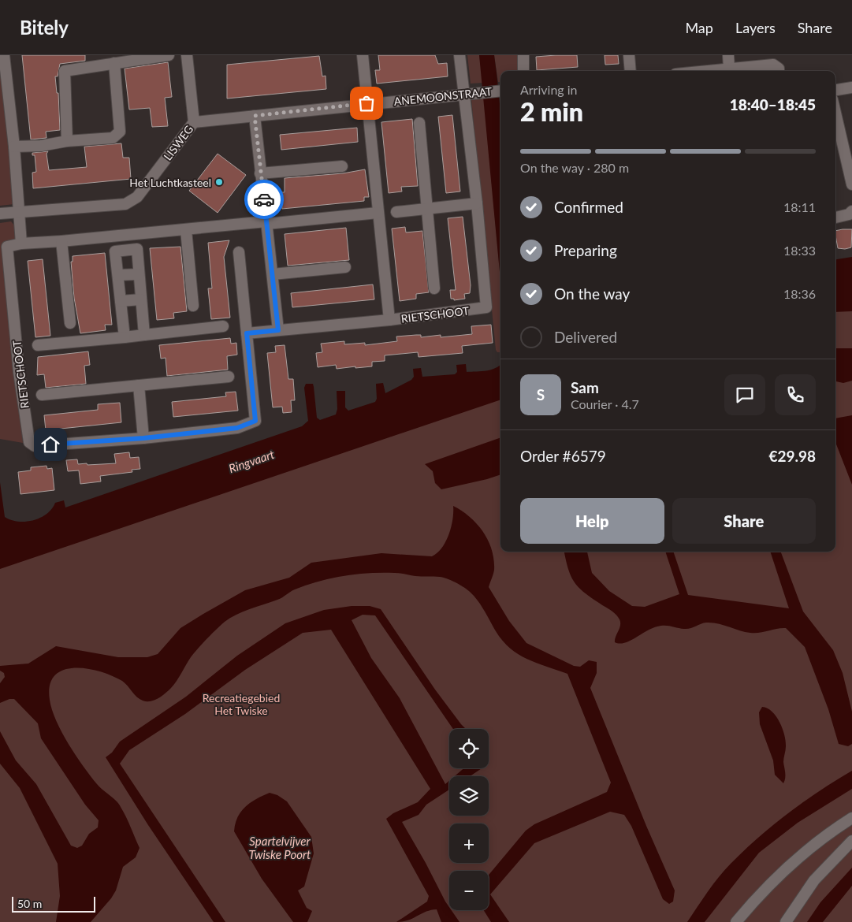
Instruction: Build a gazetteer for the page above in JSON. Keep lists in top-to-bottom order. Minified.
{"streets":{"street":["ANEMOONSTRAAT","LISWEG","RIETSCHOOT"]},"crossings":[["ANEMOONSTRAAT","LISWEG"],["ANEMOONSTRAAT","RIETSCHOOT"]],"water":["Ringvaart","Spartelvijver Twiske Poort"],"parks":["Recreatiegebied Het Twiske"],"places":["Het Luchtkasteel"],"scale_bar":"50 m","page":{"header":"Bitely","nav":["Map","Layers","Share"],"heading":["2 min","Arriving in","18:40–18:45"],"panel":["Sam","Courier · 4.7","Order #6579","€29.98"],"bar":"On the way · 280 m","list":[["Confirmed","18:11"],["Preparing","18:33"],["On the way","18:36"],"Delivered"],"round":"S","buttons":["Help","Share"],"map_buttons":["+","−"],"scale":"50 m"}}
